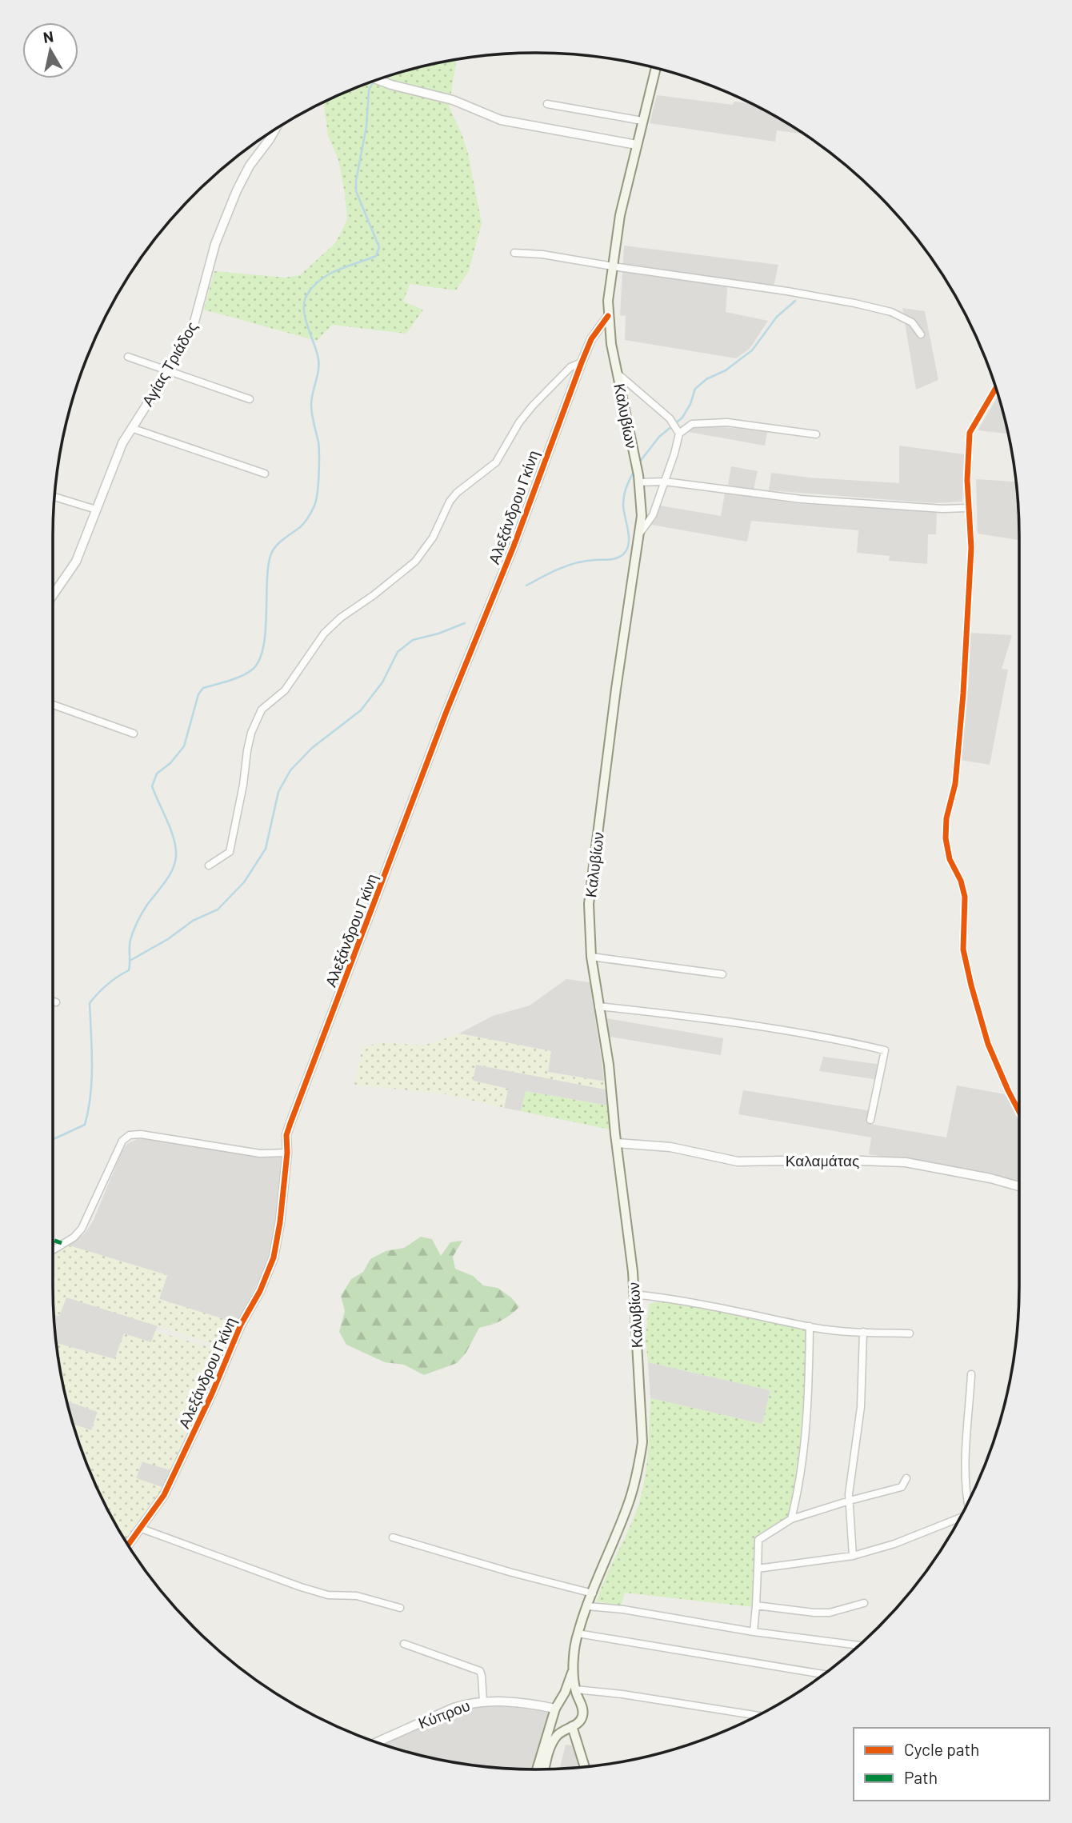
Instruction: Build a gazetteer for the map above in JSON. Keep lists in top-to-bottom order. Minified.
{"streets":{"main road":["Καλυβίων"],"street":["Αγίας Τριάδος","Αλεξάνδρου Γκίνη","Καλαμάτας","Κύπρου"]},"crossings":[["Καλυβίων","Αλεξάνδρου Γκίνη"],["Καλυβίων","Καλαμάτας"],["Καλυβίων","Κύπρου"]],"legend":["Cycle path","Path"],"north":"top"}
